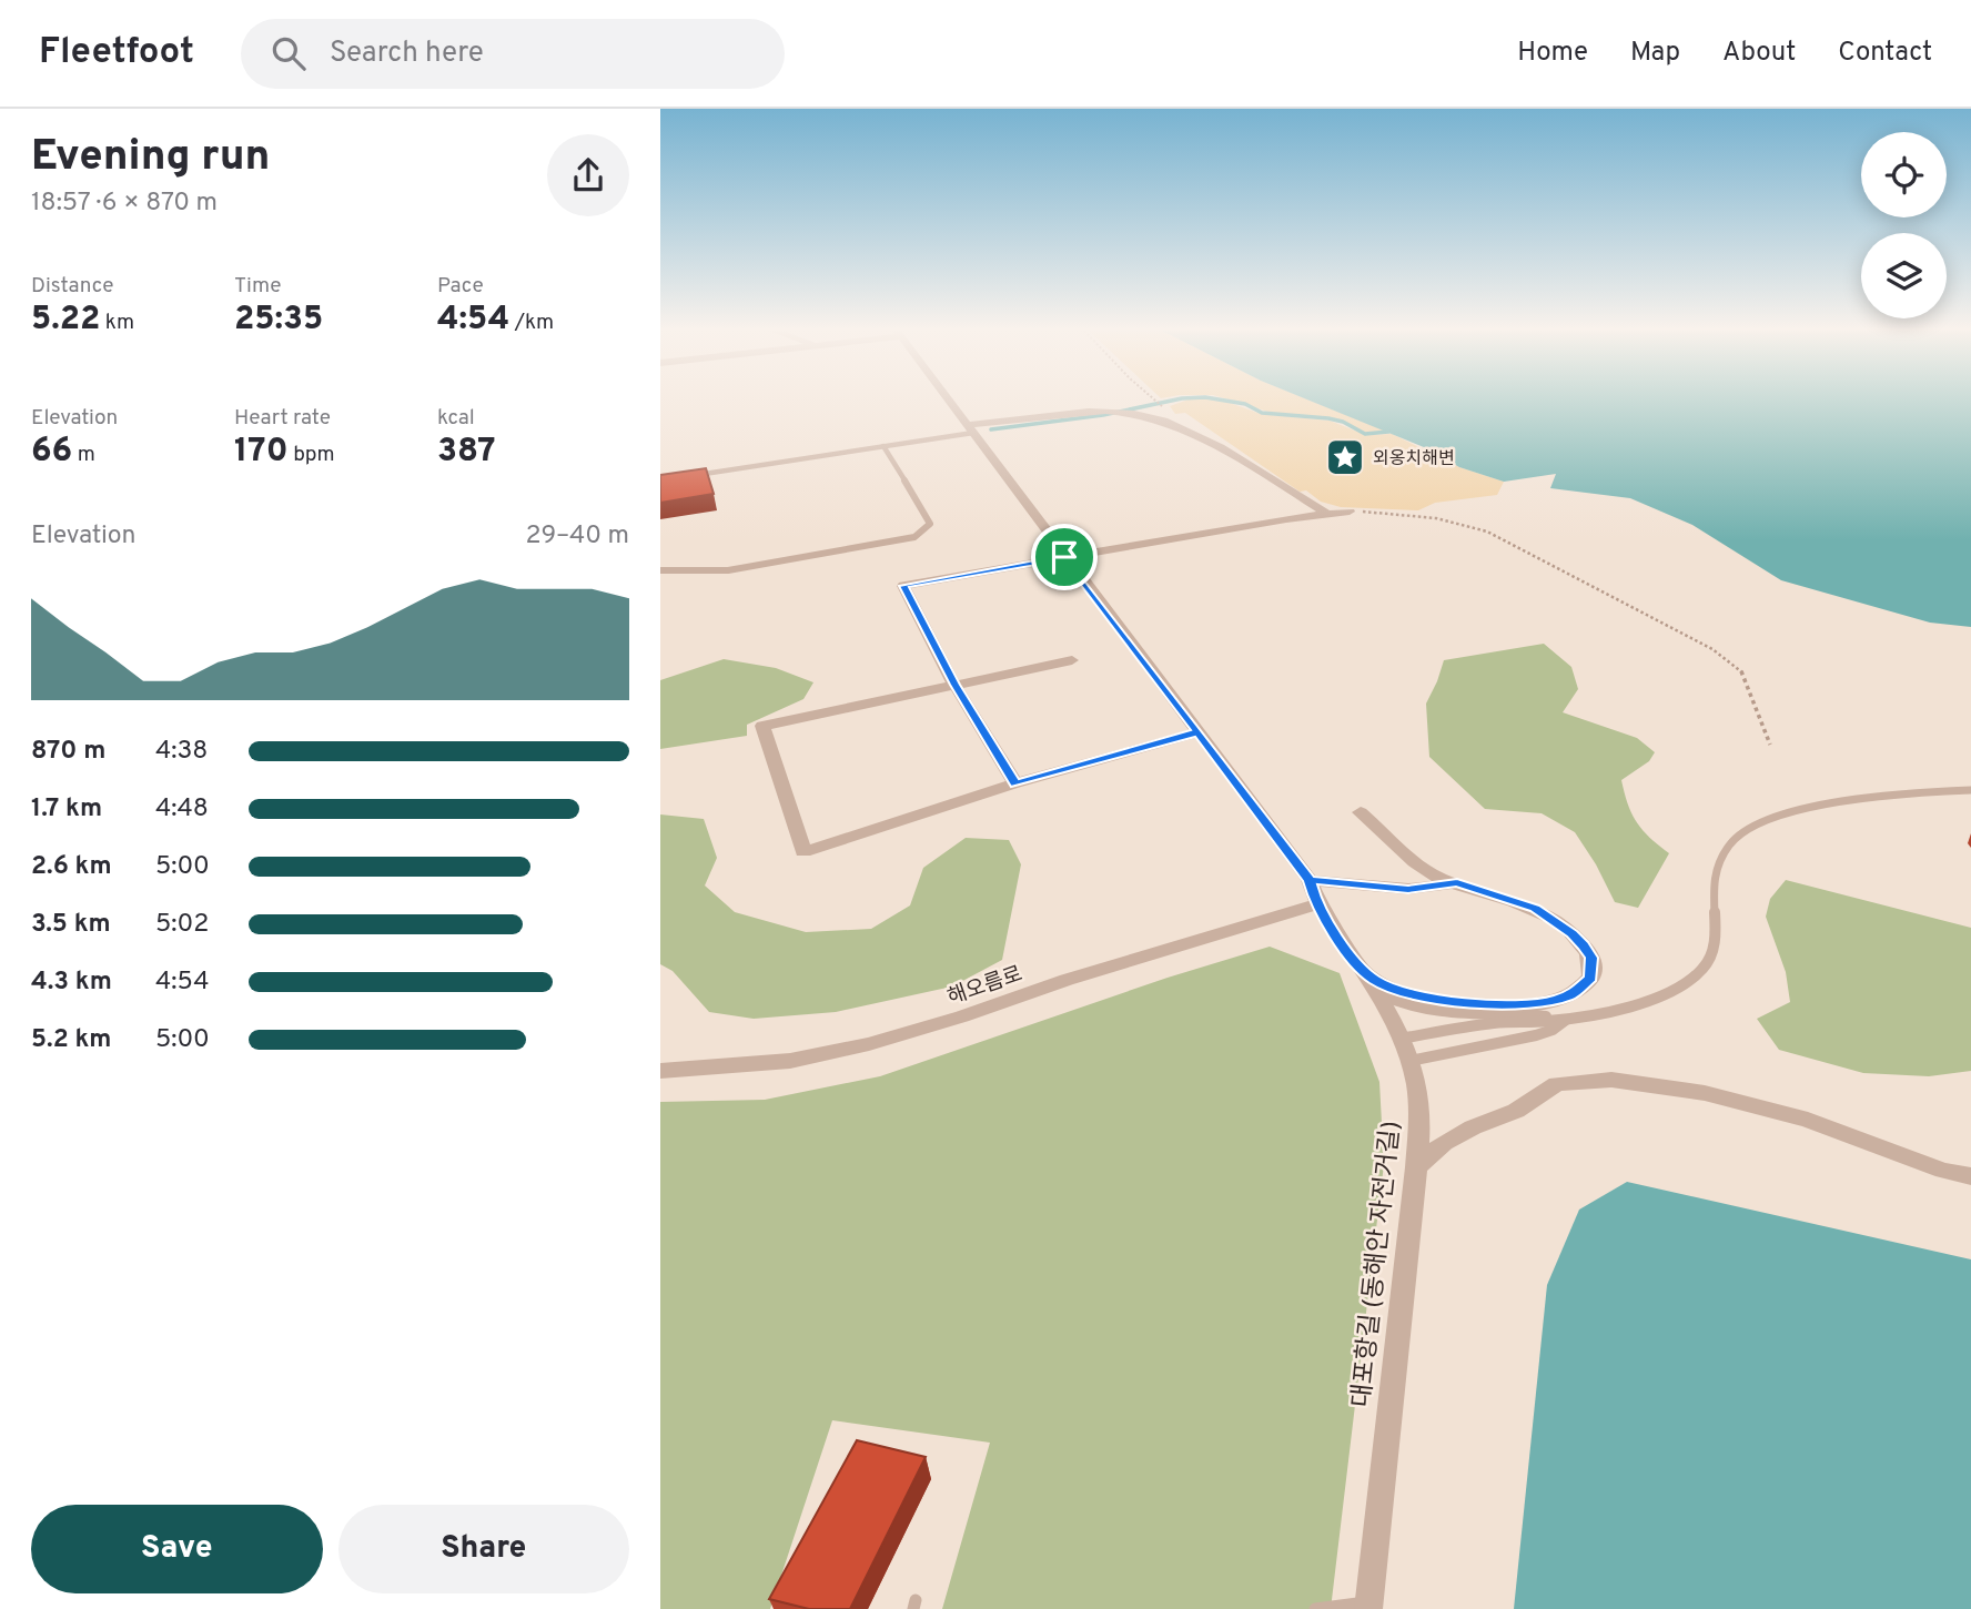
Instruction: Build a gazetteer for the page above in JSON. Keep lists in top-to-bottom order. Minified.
{"streets":{"street":["해오름로","대포항길 (동해안 자전거길)"]},"crossings":[["해오름로","대포항길 (동해안 자전거길)"]],"places":{"place":["외옹치해변"]},"page":{"header":"Fleetfoot","search":"Search here","nav":["Home","Map","About","Contact"],"heading":["Evening run","18:57 · 6 × 870 m"],"stats":[["Distance","5.22 km"],["Time","25:35"],["Pace","4:54 /km"],["Elevation","66 m"],["Heart rate","170 bpm"],["kcal","387"]],"chart":["Elevation","29–40 m"],"list":[{"name":"870 m","note":"4:38"},{"name":"1.7 km","note":"4:48"},{"name":"2.6 km","note":"5:00"},{"name":"3.5 km","note":"5:02"},{"name":"4.3 km","note":"4:54"},{"name":"5.2 km","note":"5:00"}],"buttons":["Save","Share"]}}
